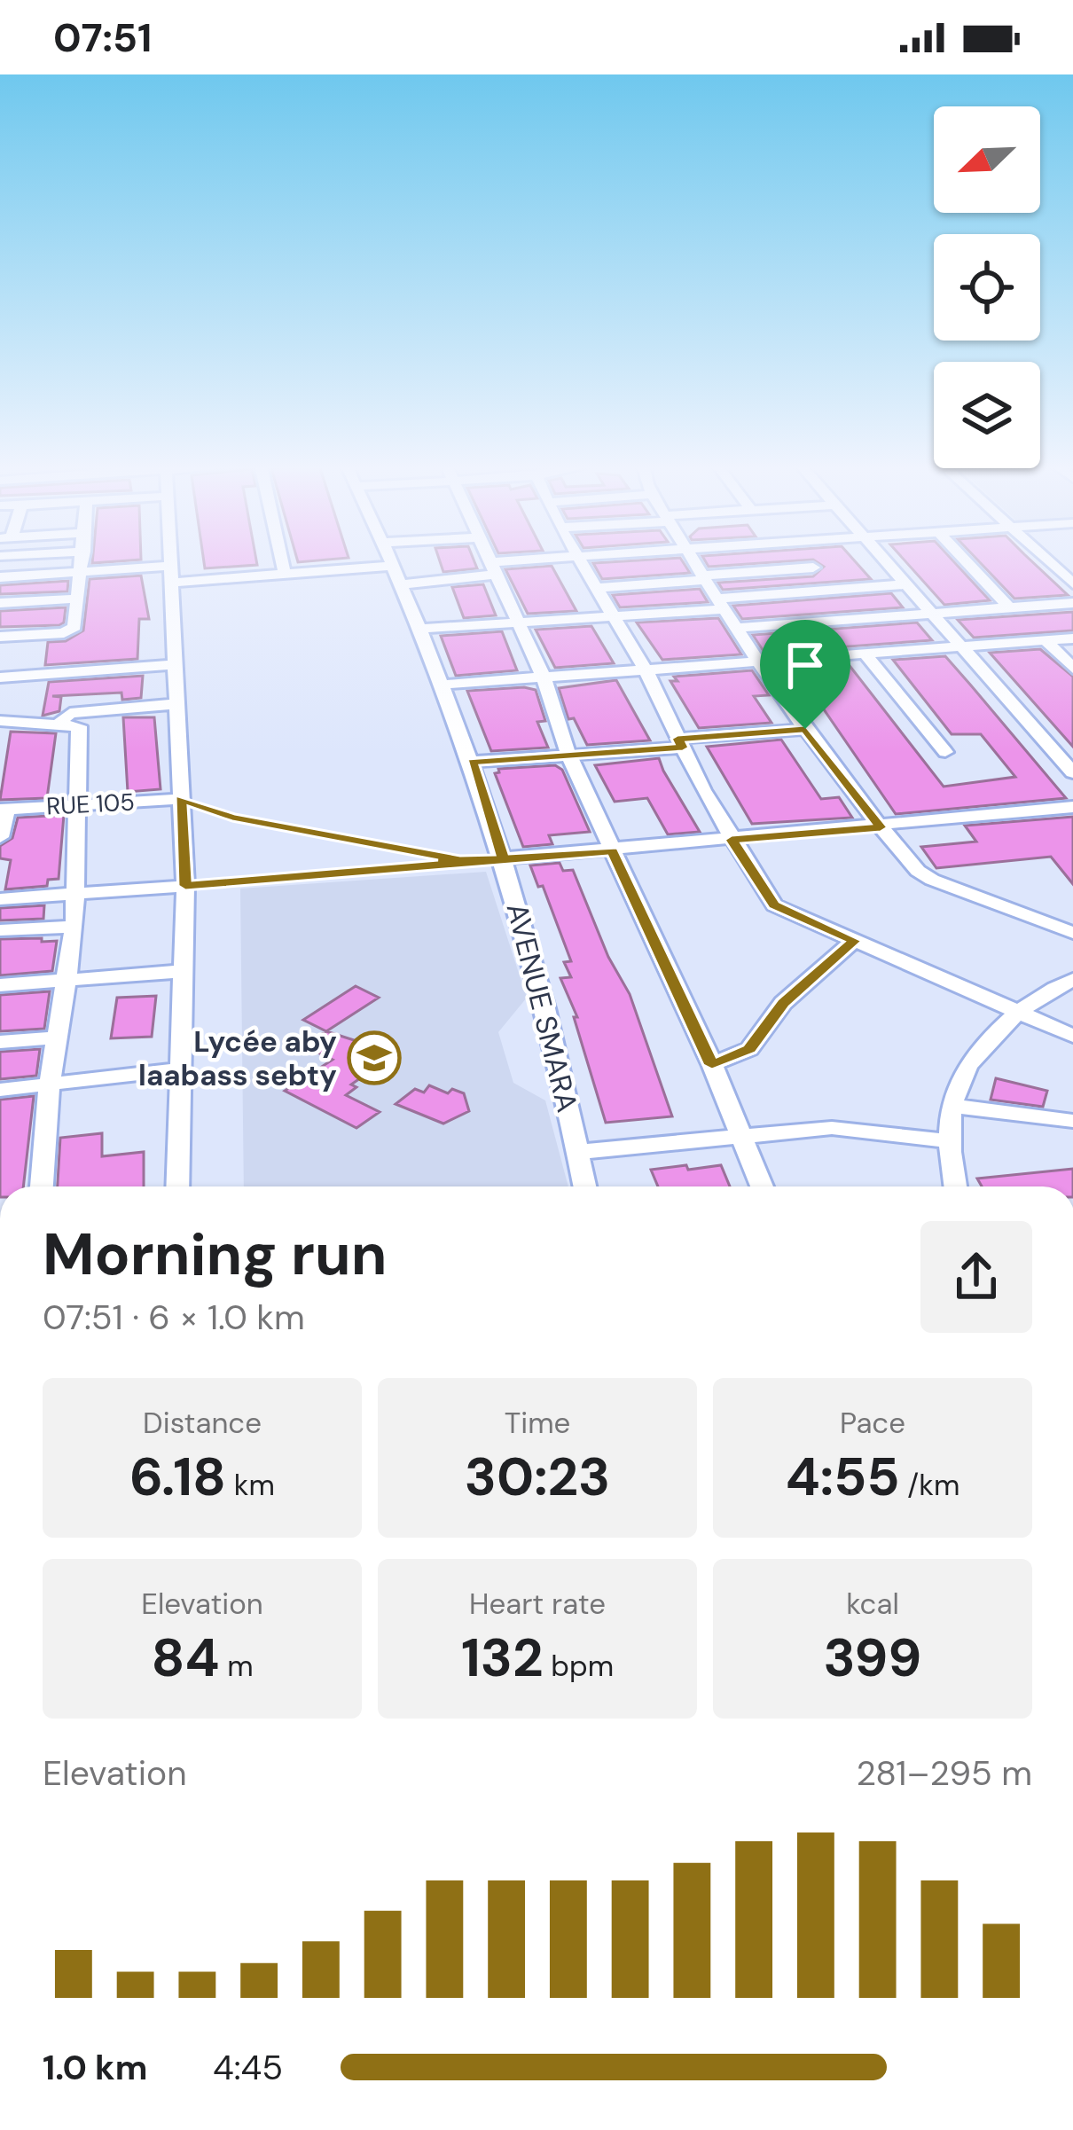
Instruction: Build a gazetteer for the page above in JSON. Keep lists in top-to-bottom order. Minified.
{"streets":{"street":["RUE 105","AVENUE SMARA"]},"places":{"school or university":["Lycée aby laabass sebty"]},"north":"bottom left","page":{"status":"07:51","heading":["Morning run","07:51 · 6 × 1.0 km"],"stats":[["Distance","6.18 km"],["Time","30:23"],["Pace","4:55 /km"],["Elevation","84 m"],["Heart rate","132 bpm"],["kcal","399"]],"chart":["Elevation","281–295 m"],"list":[{"name":"1.0 km","note":"4:45"}]}}
